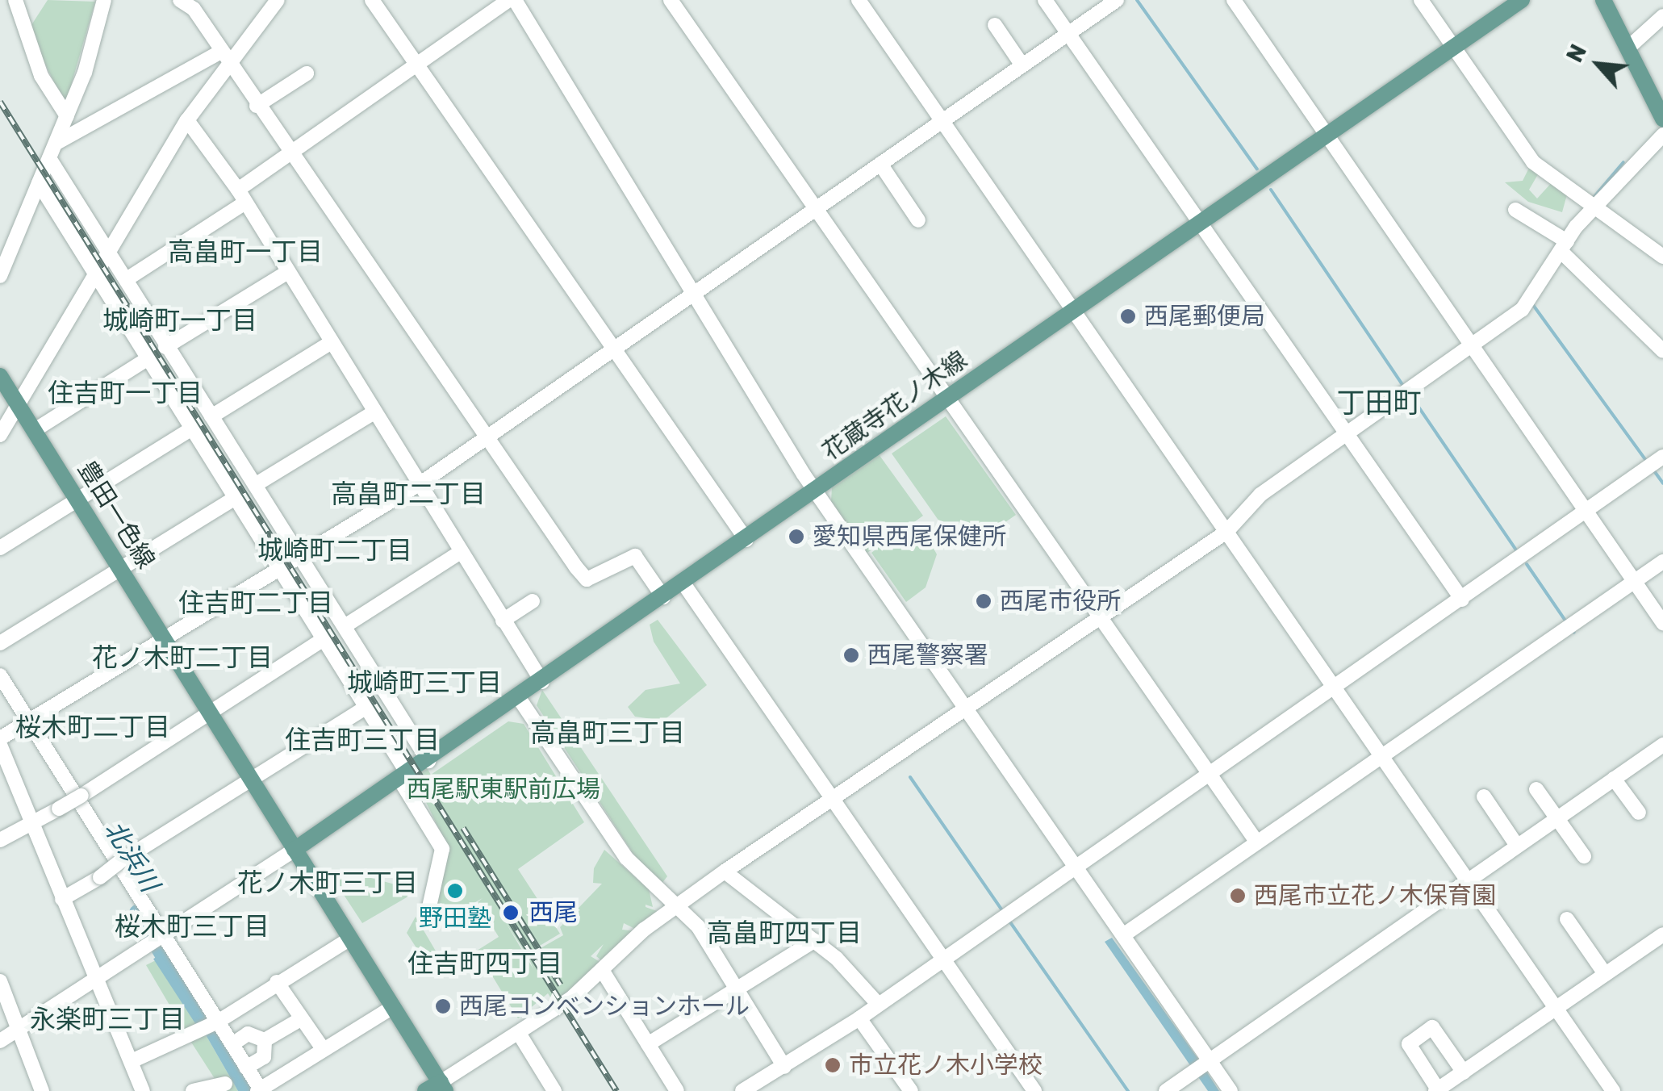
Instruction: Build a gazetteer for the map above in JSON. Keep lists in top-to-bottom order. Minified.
{"streets":{"main road":["花蔵寺花ノ木線","豊田一色線"]},"crossings":[["花蔵寺花ノ木線","豊田一色線"]],"districts":["高畠町一丁目","城崎町一丁目","住吉町一丁目","丁田町","高畠町二丁目","城崎町二丁目","住吉町二丁目","花ノ木町二丁目","城崎町三丁目","桜木町二丁目","高畠町三丁目","住吉町三丁目","花ノ木町三丁目","桜木町三丁目","高畠町四丁目","住吉町四丁目","永楽町三丁目"],"water":["北浜川"],"parks":["西尾駅東駅前広場"],"places":["西尾郵便局","愛知県西尾保健所","西尾市役所","西尾警察署","野田塾","西尾市立花ノ木保育園","西尾","西尾コンベンションホール","市立花ノ木小学校"],"north":"top left"}
